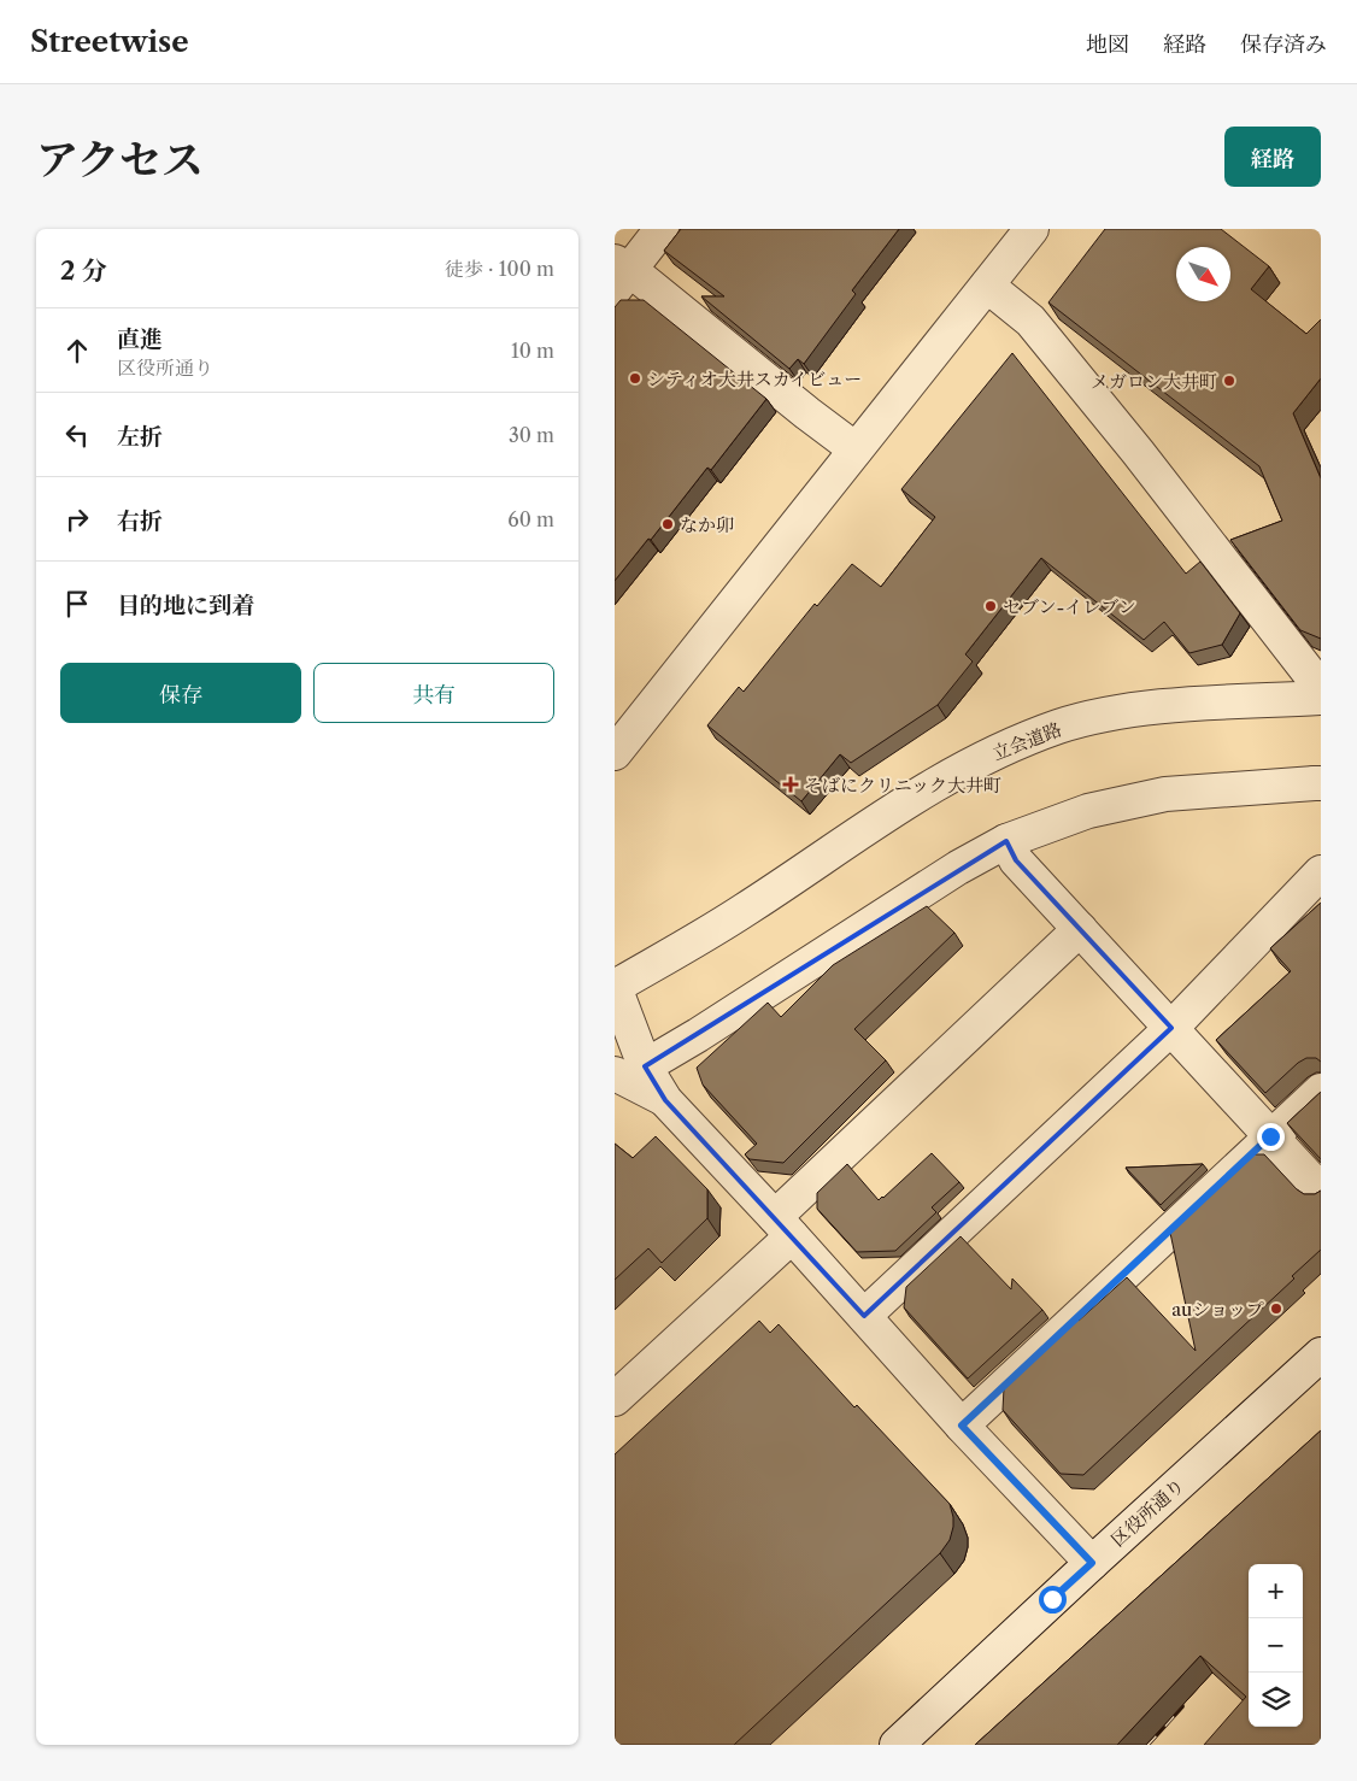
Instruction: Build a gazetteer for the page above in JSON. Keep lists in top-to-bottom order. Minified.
{"streets":{"street":["立会道路","区役所通り"]},"places":{"other":["シティオ大井スカイビュー","メガロン大井町","なか卯","セブン-イレブン","auショップ"],"health":["そばにクリニック大井町"]},"north":"bottom right","page":{"header":"Streetwise","nav":["地図","経路","保存済み"],"title":"アクセス","buttons":["経路",["保存","共有"]],"heading":["2 分","徒歩 · 100 m"],"list":[["直進","区役所通り","10 m"],["左折","30 m"],["右折","60 m"],"目的地に到着"],"map_buttons":["+","−"]}}
